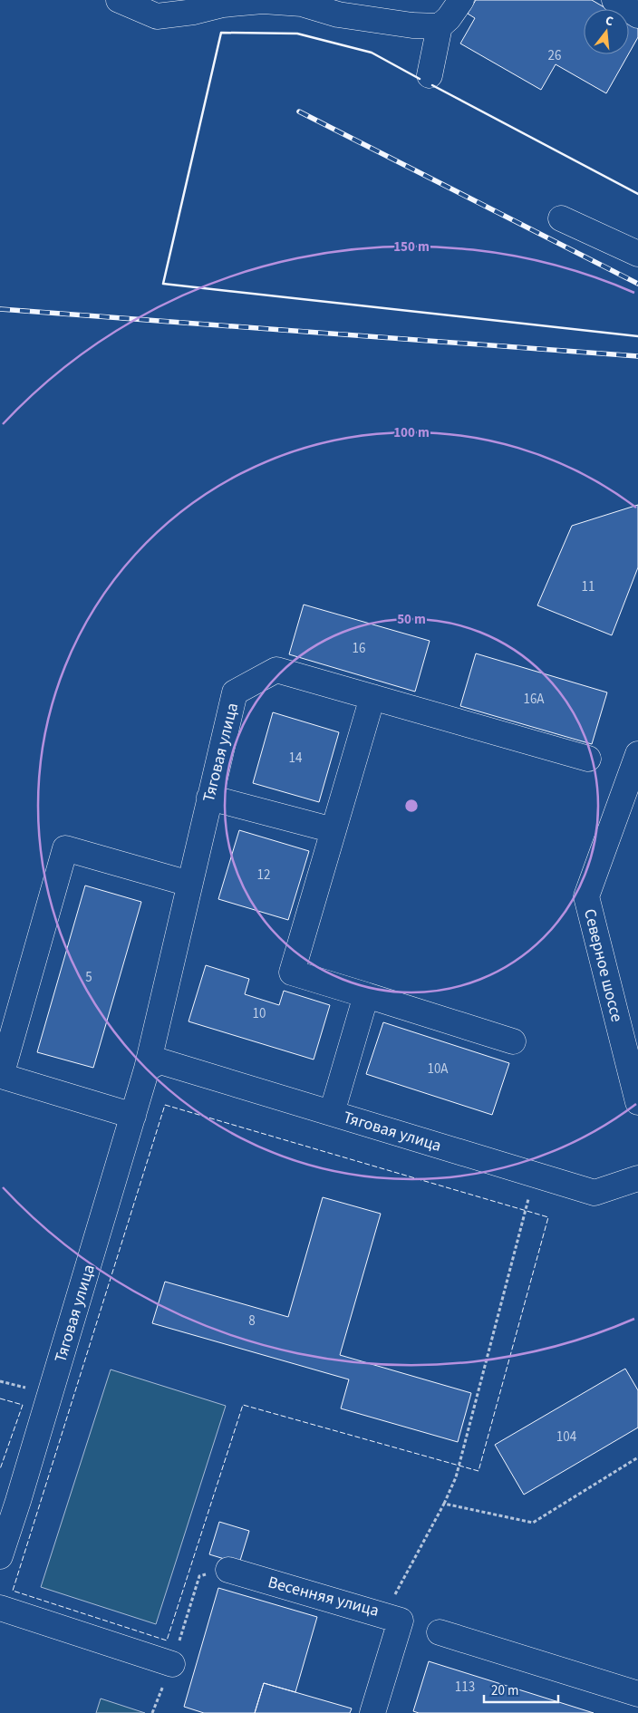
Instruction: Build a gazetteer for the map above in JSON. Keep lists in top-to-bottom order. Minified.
{"streets":{"street":["Тяговая улица","Северное шоссе","Весенняя улица"]},"house_numbers":["26","11","16","16А","14","12","5","10","10А","8","104","113"],"scale_bar":"20 m","north":"top","rings":["150 m","100 m","50 m"]}
